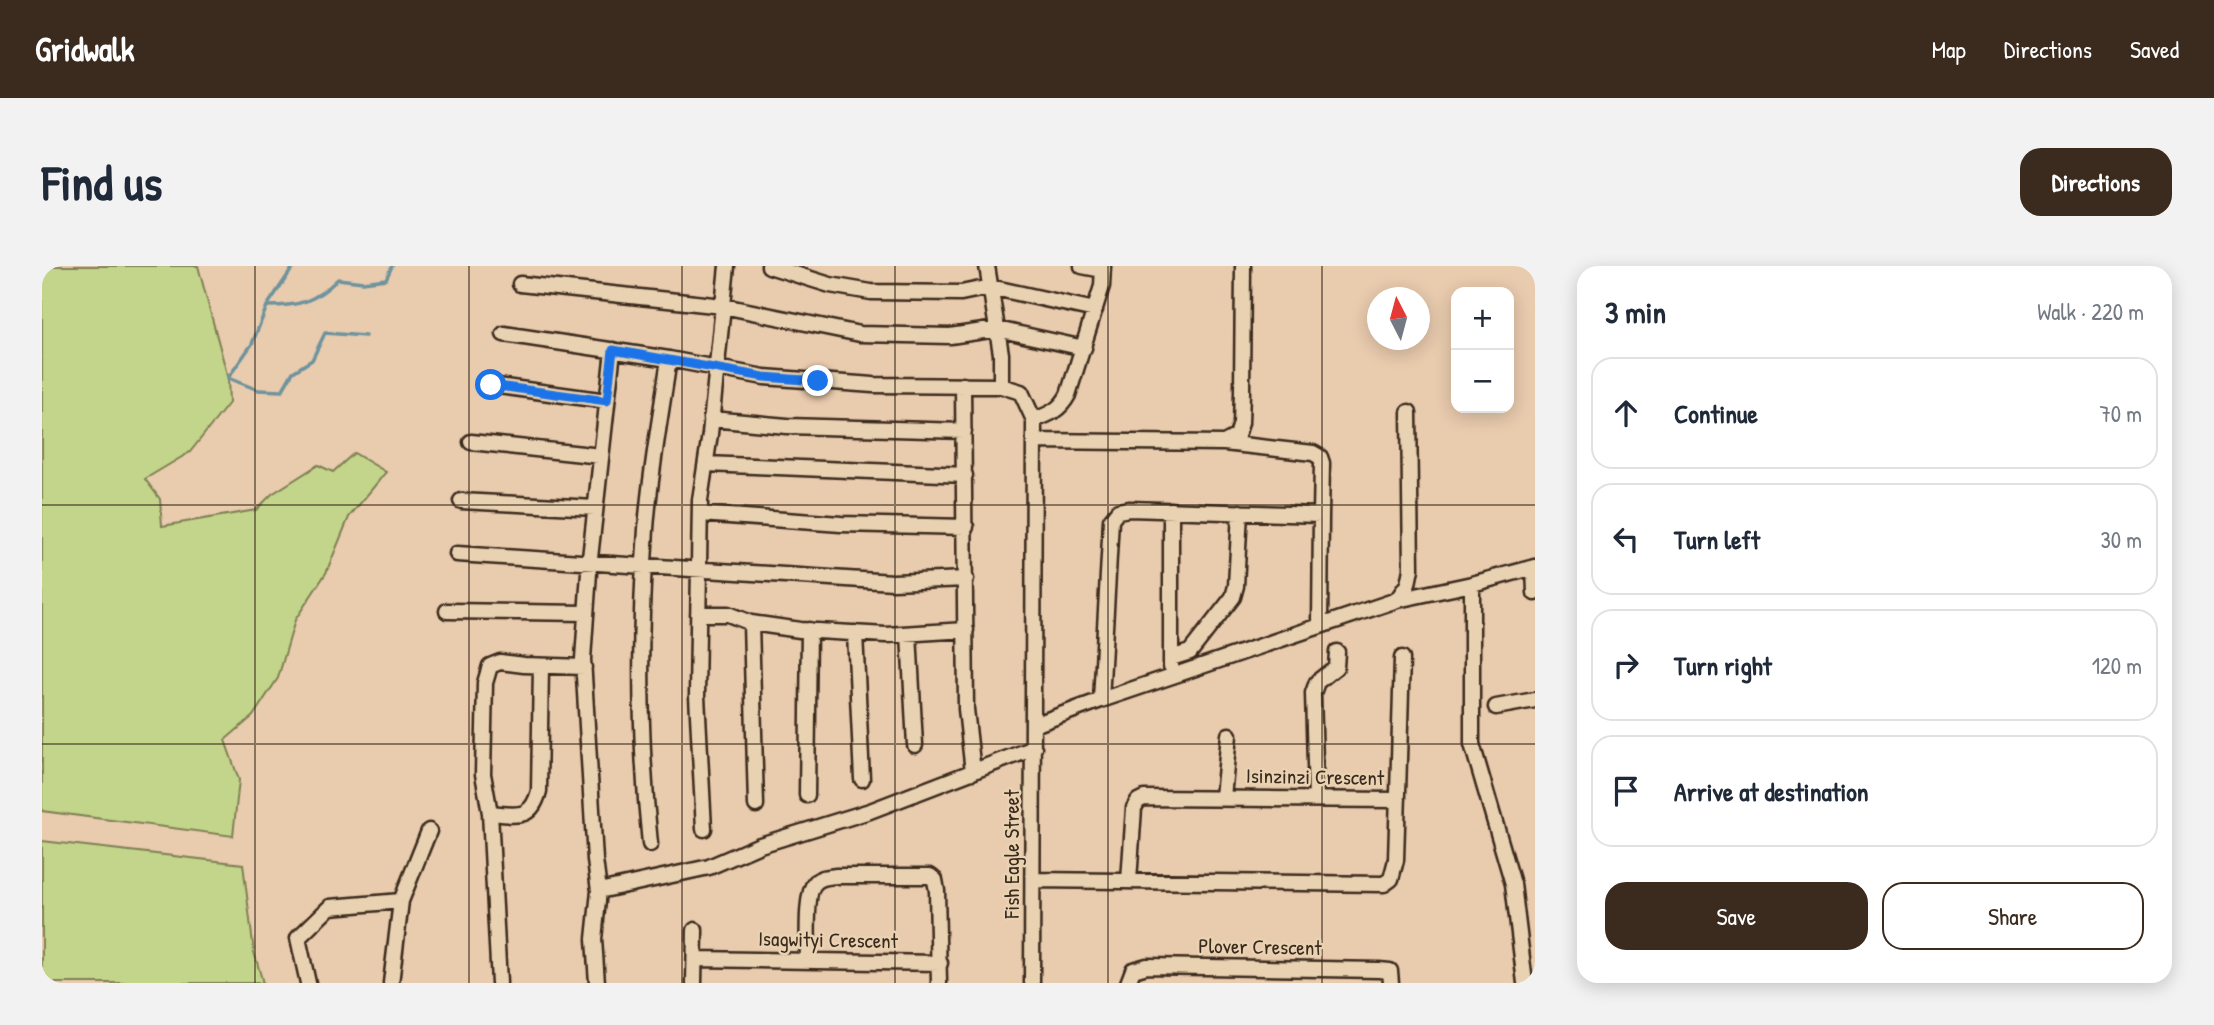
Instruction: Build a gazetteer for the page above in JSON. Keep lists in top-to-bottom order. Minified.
{"streets":{"street":["Isinzinzi Crescent","Fish Eagle Street","Isagwityi Crescent","Plover Crescent"]},"crossings":[["Isinzinzi Crescent","Fish Eagle Street"]],"north":"top","page":{"header":"Gridwalk","nav":["Map","Directions","Saved"],"buttons":["Directions",["Save","Share"]],"title":"Find us","heading":["3 min","Walk · 220 m"],"map_buttons":["+","−"],"list":[["Continue","70 m"],["Turn left","30 m"],["Turn right","120 m"],"Arrive at destination"]}}
